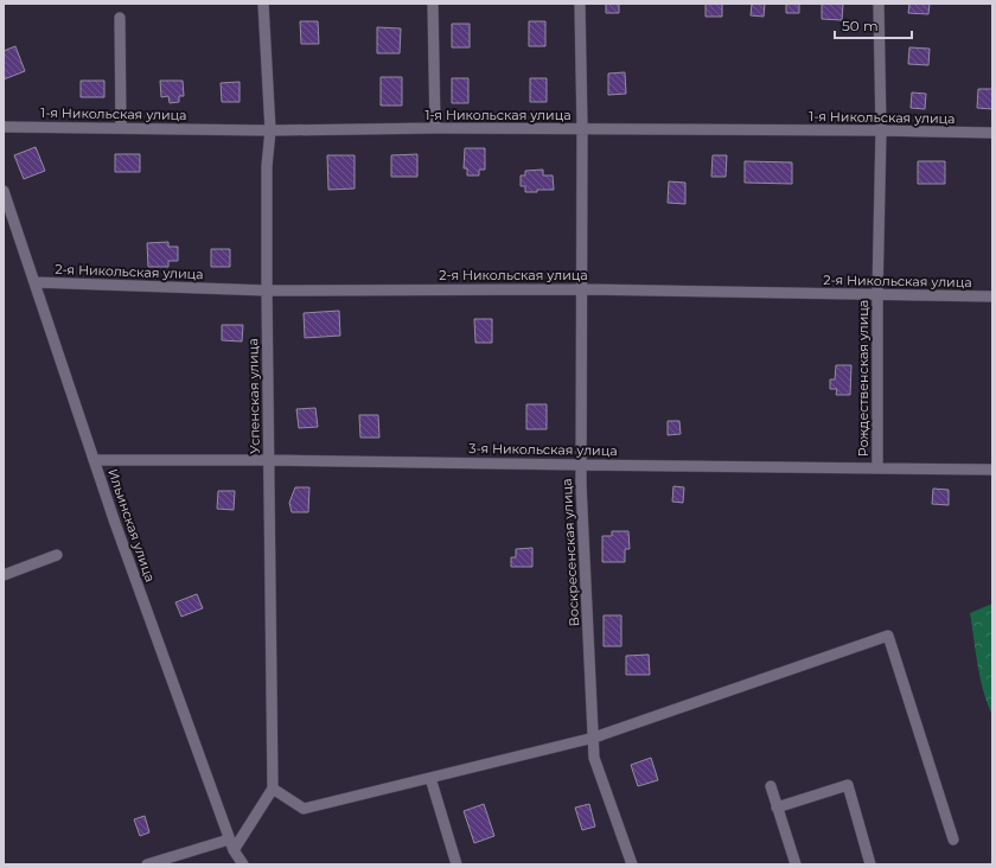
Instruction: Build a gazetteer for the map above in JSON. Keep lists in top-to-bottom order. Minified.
{"streets":{"street":["1-я Никольская улица","2-я Никольская улица","Рождественская улица","Успенская улица","3-я Никольская улица","Ильинская улица","Воскресенская улица"]},"crossings":[["1-я Никольская улица","Рождественская улица"],["1-я Никольская улица","Успенская улица"],["1-я Никольская улица","Воскресенская улица"],["2-я Никольская улица","Рождественская улица"],["2-я Никольская улица","Успенская улица"],["2-я Никольская улица","Ильинская улица"],["2-я Никольская улица","Воскресенская улица"],["Рождественская улица","3-я Никольская улица"],["Успенская улица","3-я Никольская улица"],["3-я Никольская улица","Ильинская улица"],["3-я Никольская улица","Воскресенская улица"]],"scale_bar":"50 m"}
